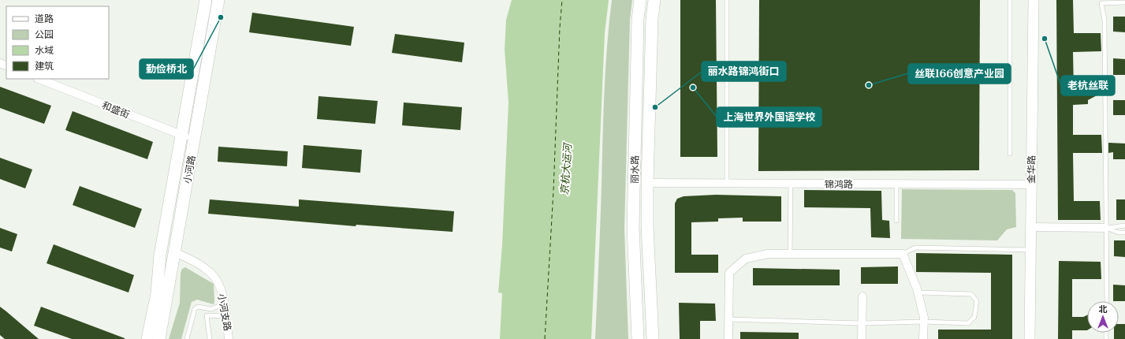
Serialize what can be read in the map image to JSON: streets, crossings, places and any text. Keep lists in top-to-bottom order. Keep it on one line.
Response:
{"streets":{"main road":["小河路","丽水路"],"street":["和盛街","金华路","锦鸿路","小河支路"]},"crossings":[["和盛街","小河路"],["小河路","小河支路"],["丽水路","锦鸿路"],["金华路","锦鸿路"]],"water":["京杭大运河"],"places":["勤俭桥北","老杭丝联","丝联166创意产业园","上海世界外国语学校","丽水路锦鸿街口"],"legend":["道路","公园","水域","建筑"],"north":"top"}
